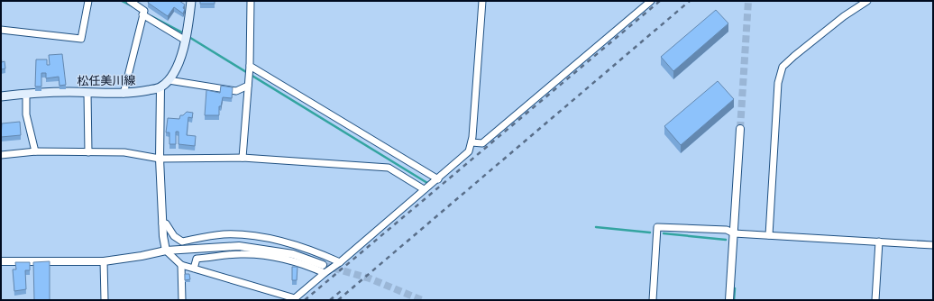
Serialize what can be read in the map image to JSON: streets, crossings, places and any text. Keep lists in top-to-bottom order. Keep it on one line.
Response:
{"streets":{"main road":["松任美川線"]}}
